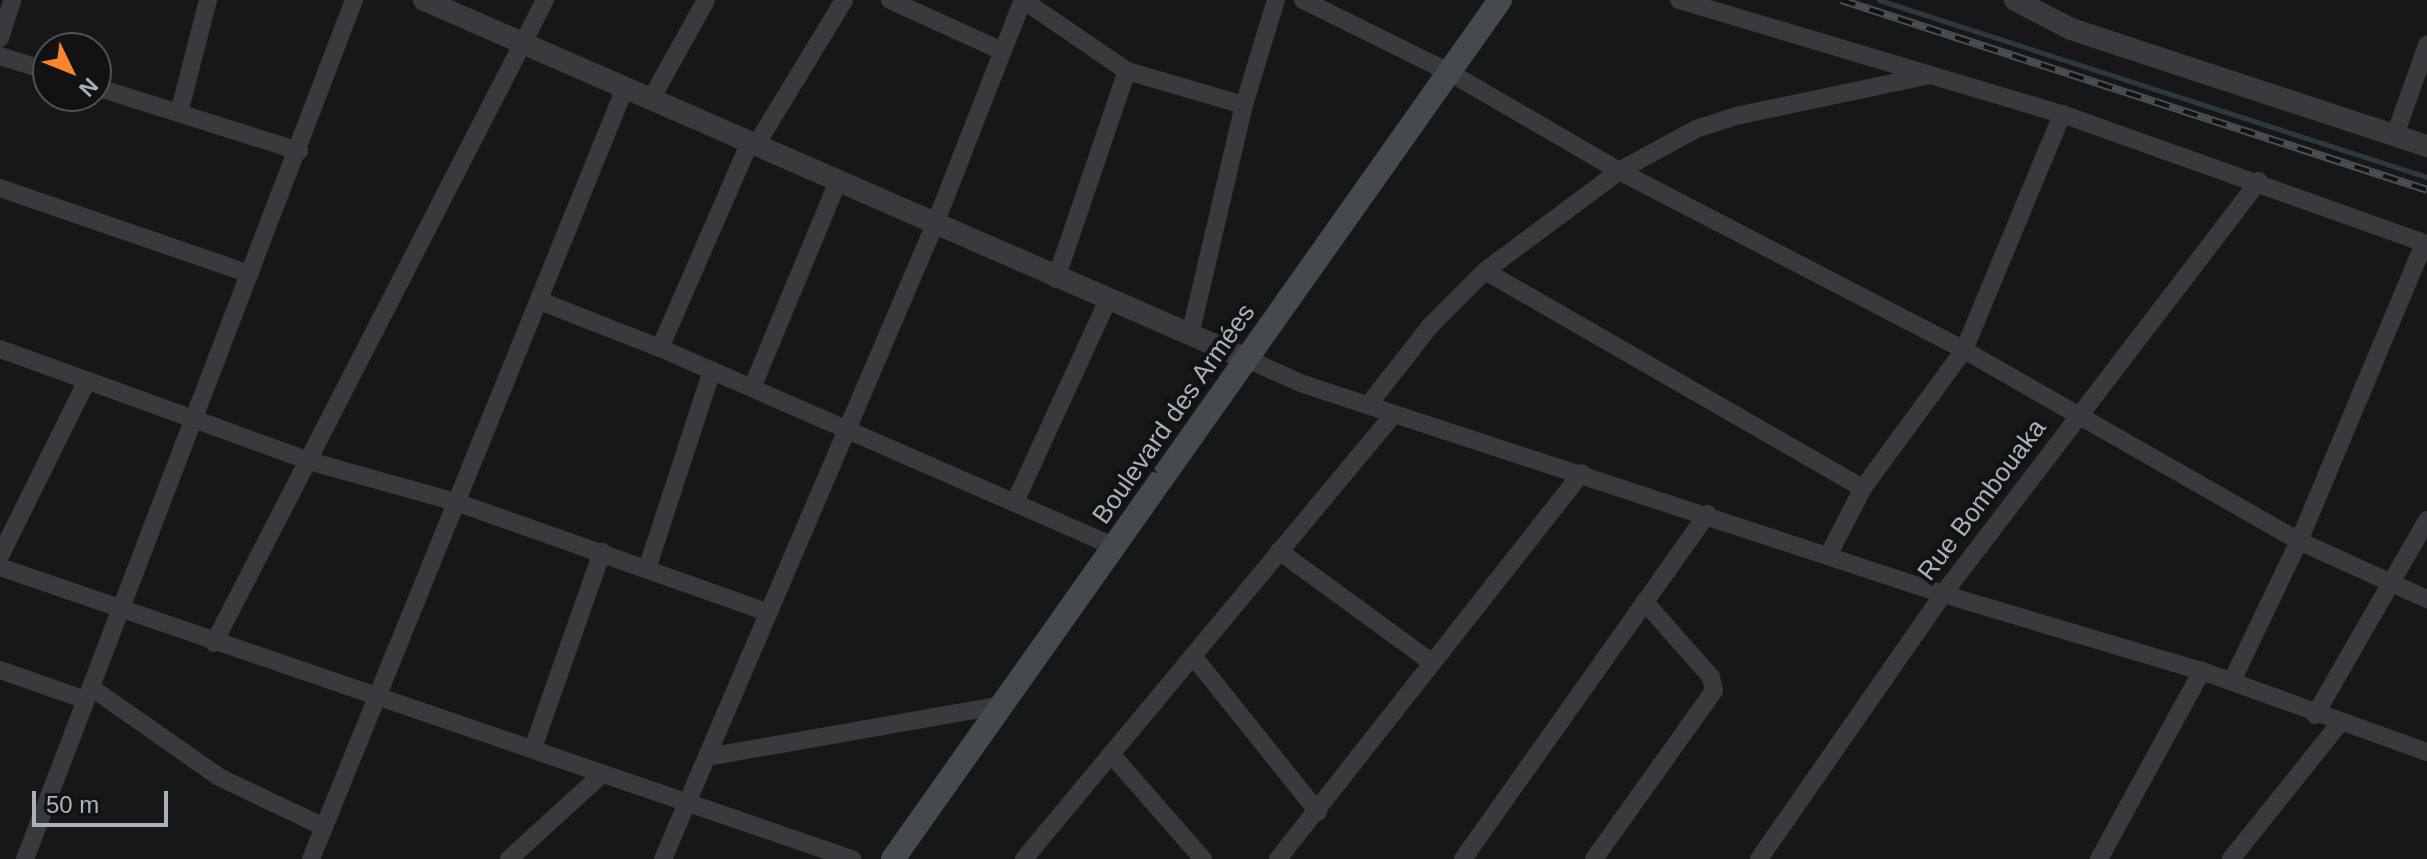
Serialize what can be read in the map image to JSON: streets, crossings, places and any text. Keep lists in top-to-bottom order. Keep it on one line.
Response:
{"streets":{"main road":["Boulevard des Armées"],"street":["Rue Bombouaka"]},"scale_bar":"50 m","north":"bottom right"}
